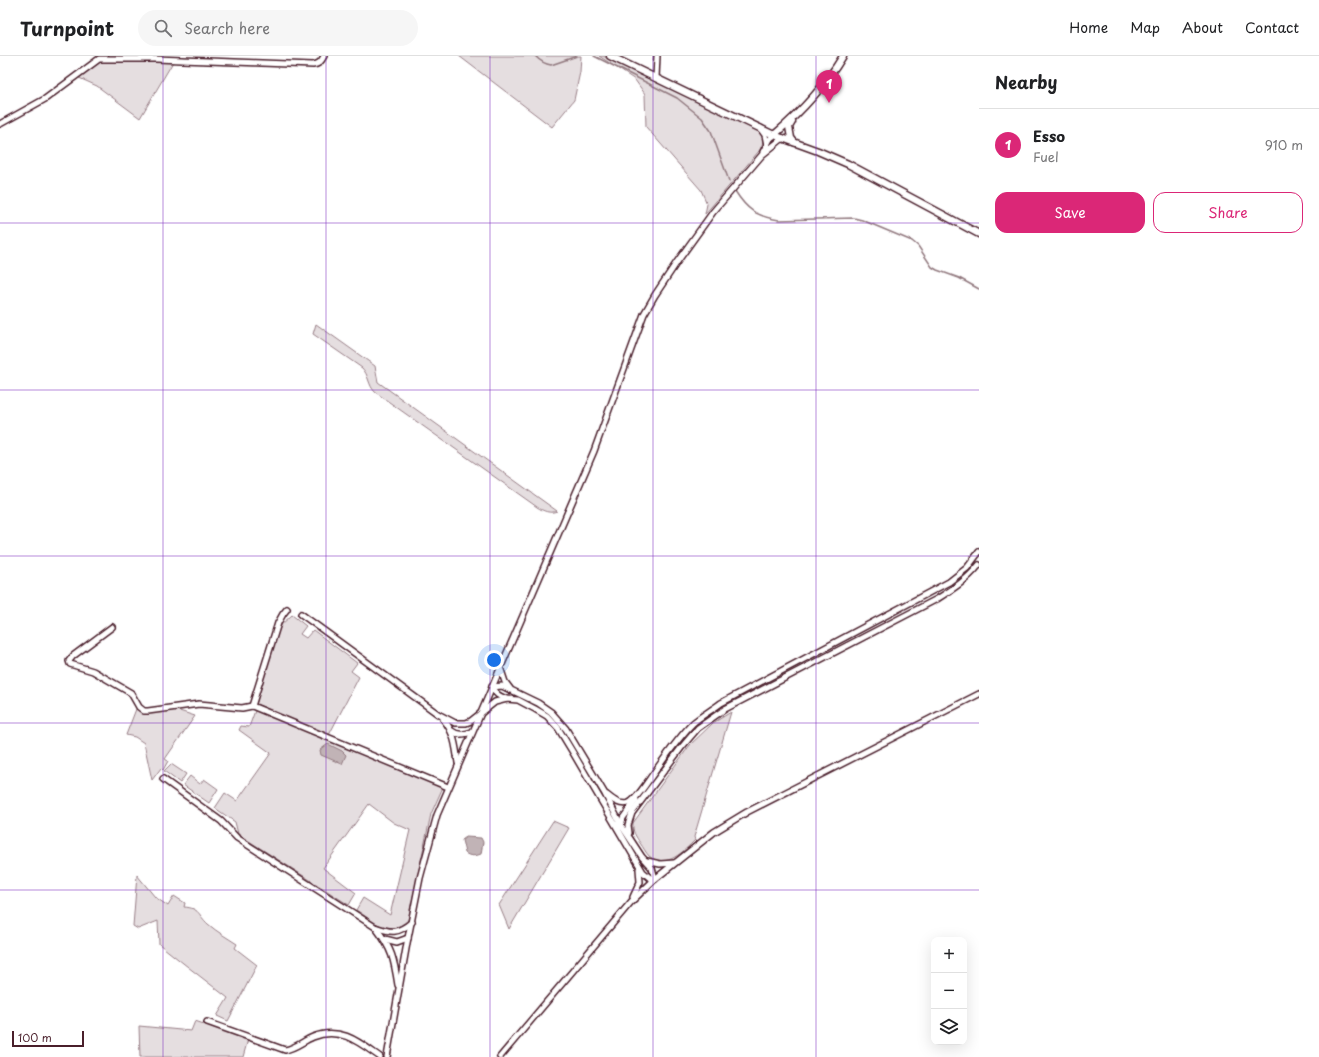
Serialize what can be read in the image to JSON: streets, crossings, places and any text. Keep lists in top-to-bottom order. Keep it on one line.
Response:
{"scale_bar":"100 m","page":{"header":"Turnpoint","search":"Search here","nav":["Home","Map","About","Contact"],"heading":"Nearby","pins":"1","list":[{"mark":"1","name":"Esso","note":"Fuel","value":"910 m"}],"buttons":["Save","Share"],"map_buttons":["+","−"],"scale":"100 m"}}
